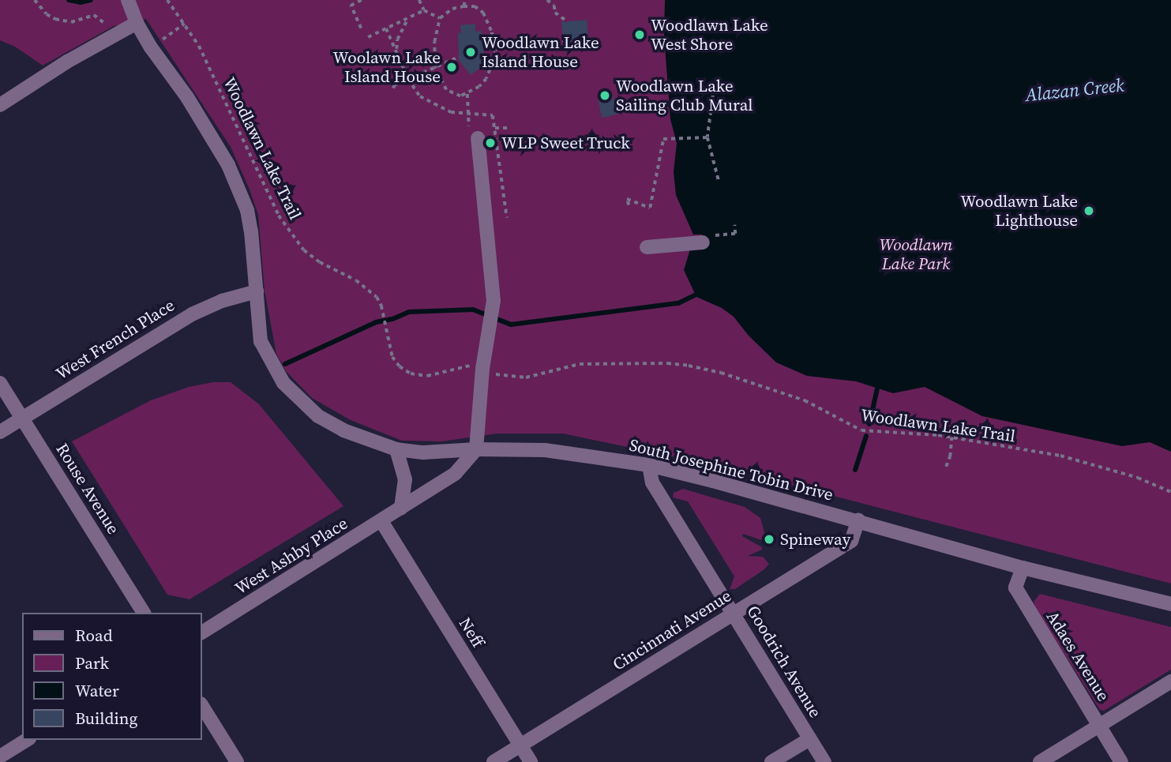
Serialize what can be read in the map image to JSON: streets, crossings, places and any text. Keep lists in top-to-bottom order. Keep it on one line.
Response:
{"streets":{"street":["West French Place","South Josephine Tobin Drive","Rouse Avenue","West Ashby Place","Cincinnati Avenue","Neff","Adaes Avenue","Goodrich Avenue"],"path":["Woodlawn Lake Trail"]},"crossings":[["West French Place","South Josephine Tobin Drive"],["West French Place","Rouse Avenue"],["South Josephine Tobin Drive","West Ashby Place"],["South Josephine Tobin Drive","Cincinnati Avenue"],["South Josephine Tobin Drive","Adaes Avenue"],["South Josephine Tobin Drive","Goodrich Avenue"],["West Ashby Place","Neff"],["Cincinnati Avenue","Neff"],["Cincinnati Avenue","Goodrich Avenue"]],"water":["Alazan Creek"],"parks":["Woodlawn Lake Park"],"places":["Woodlawn Lake West Shore","Woodlawn Lake Island House","Woolawn Lake Island House","Woodlawn Lake Sailing Club Mural","WLP Sweet Truck","Woodlawn Lake Lighthouse","Spineway"],"legend":["Road","Park","Water","Building"]}
